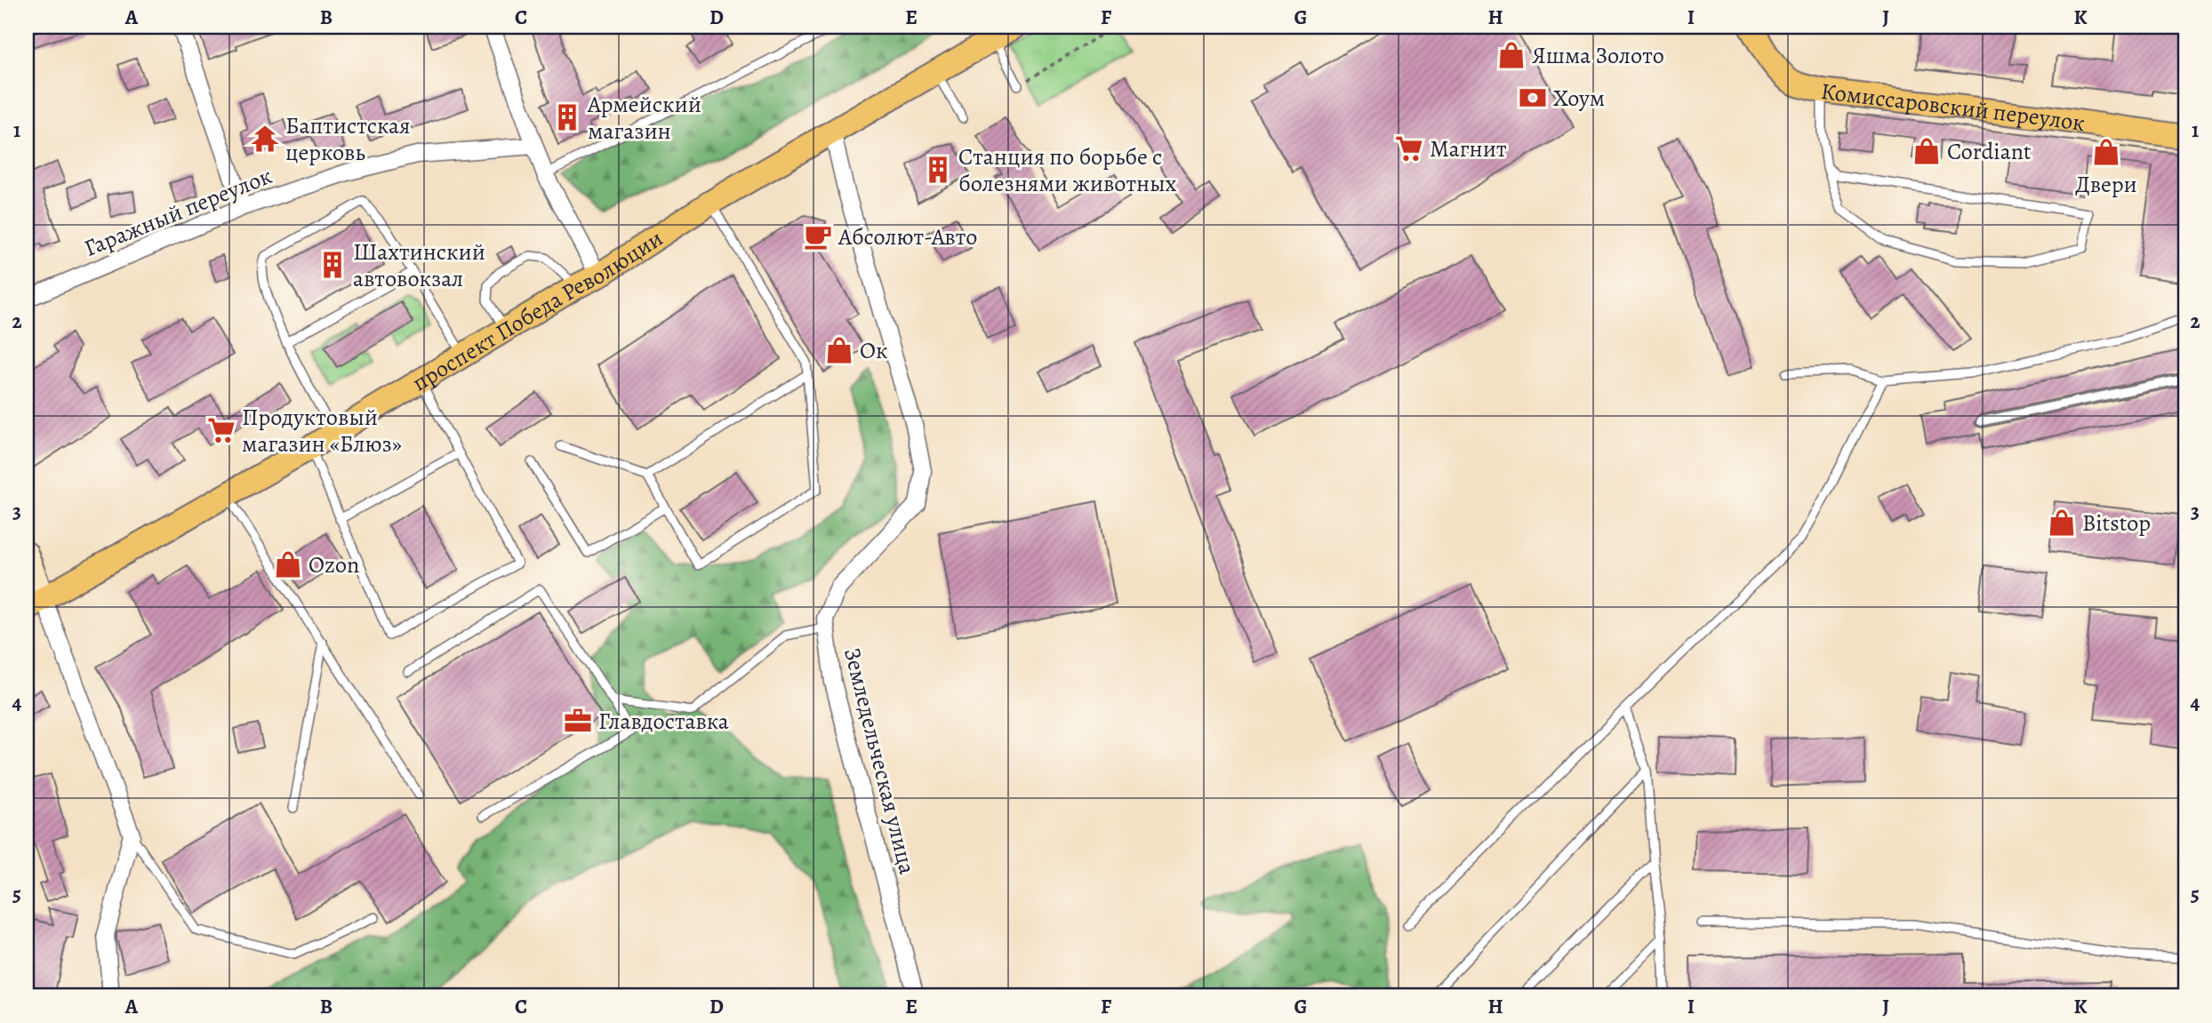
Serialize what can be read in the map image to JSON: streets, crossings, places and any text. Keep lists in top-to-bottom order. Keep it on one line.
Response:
{"streets":{"main road":["Комиссаровский переулок","проспект Победа Революции"],"street":["Гаражный переулок","Земледельческая улица"]},"crossings":[["проспект Победа Революции","Земледельческая улица"]],"places":{"shop":["Яшма Золото","Cordiant","Двери","Ок","Bitstop","Ozon"],"bank":["Хоум"],"building":["Армейский магазин","Станция по борьбе с болезнями животных","Шахтинский автовокзал"],"temple":["Баптистская церковь"],"supermarket":["Магнит","Продуктовый магазин «Блюз»"],"cafe":["Абсолют-Авто"],"office":["Главдоставка"]},"grid":{"columns":["A","B","C","D","E","F","G","H","I","J","K"],"rows":["1","2","3","4","5"]}}
